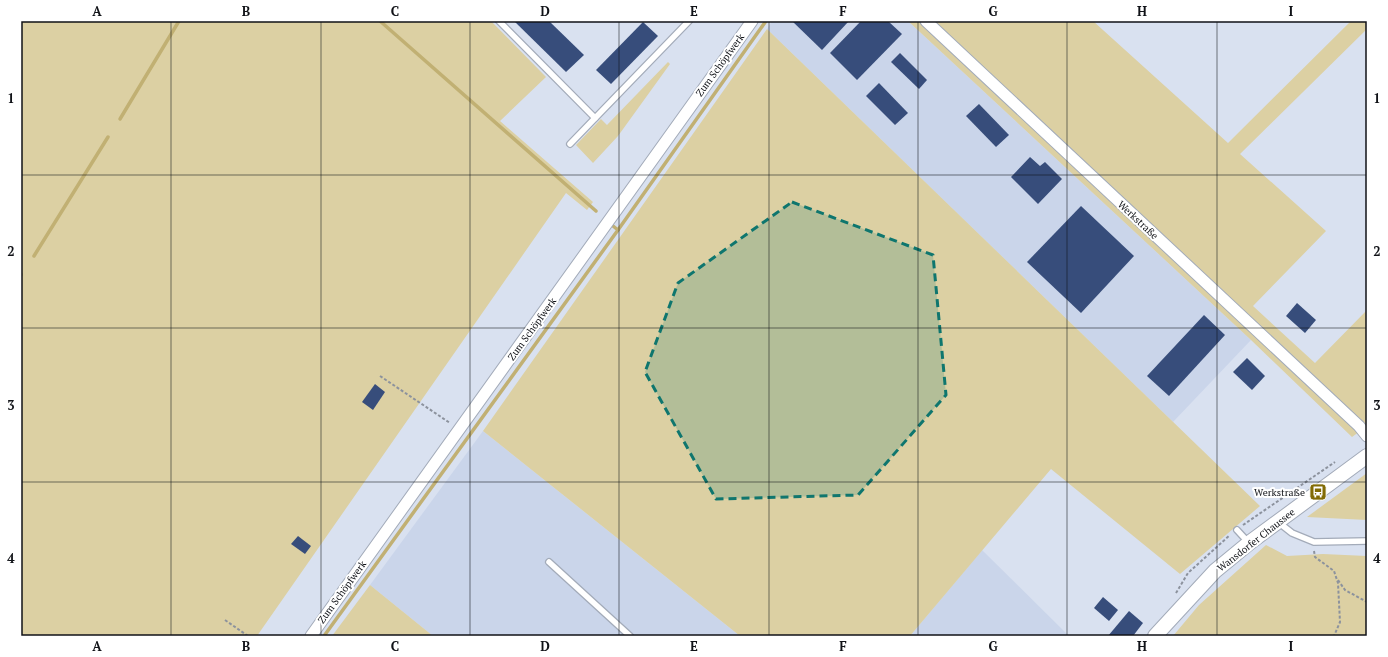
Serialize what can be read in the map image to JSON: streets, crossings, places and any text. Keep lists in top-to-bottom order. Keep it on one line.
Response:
{"streets":{"street":["Zum Schöpfwerk","Werkstraße","Wansdorfer Chaussee"]},"places":{"bus stop":["Werkstraße"]},"grid":{"columns":["A","B","C","D","E","F","G","H","I"],"rows":["1","2","3","4"]}}
